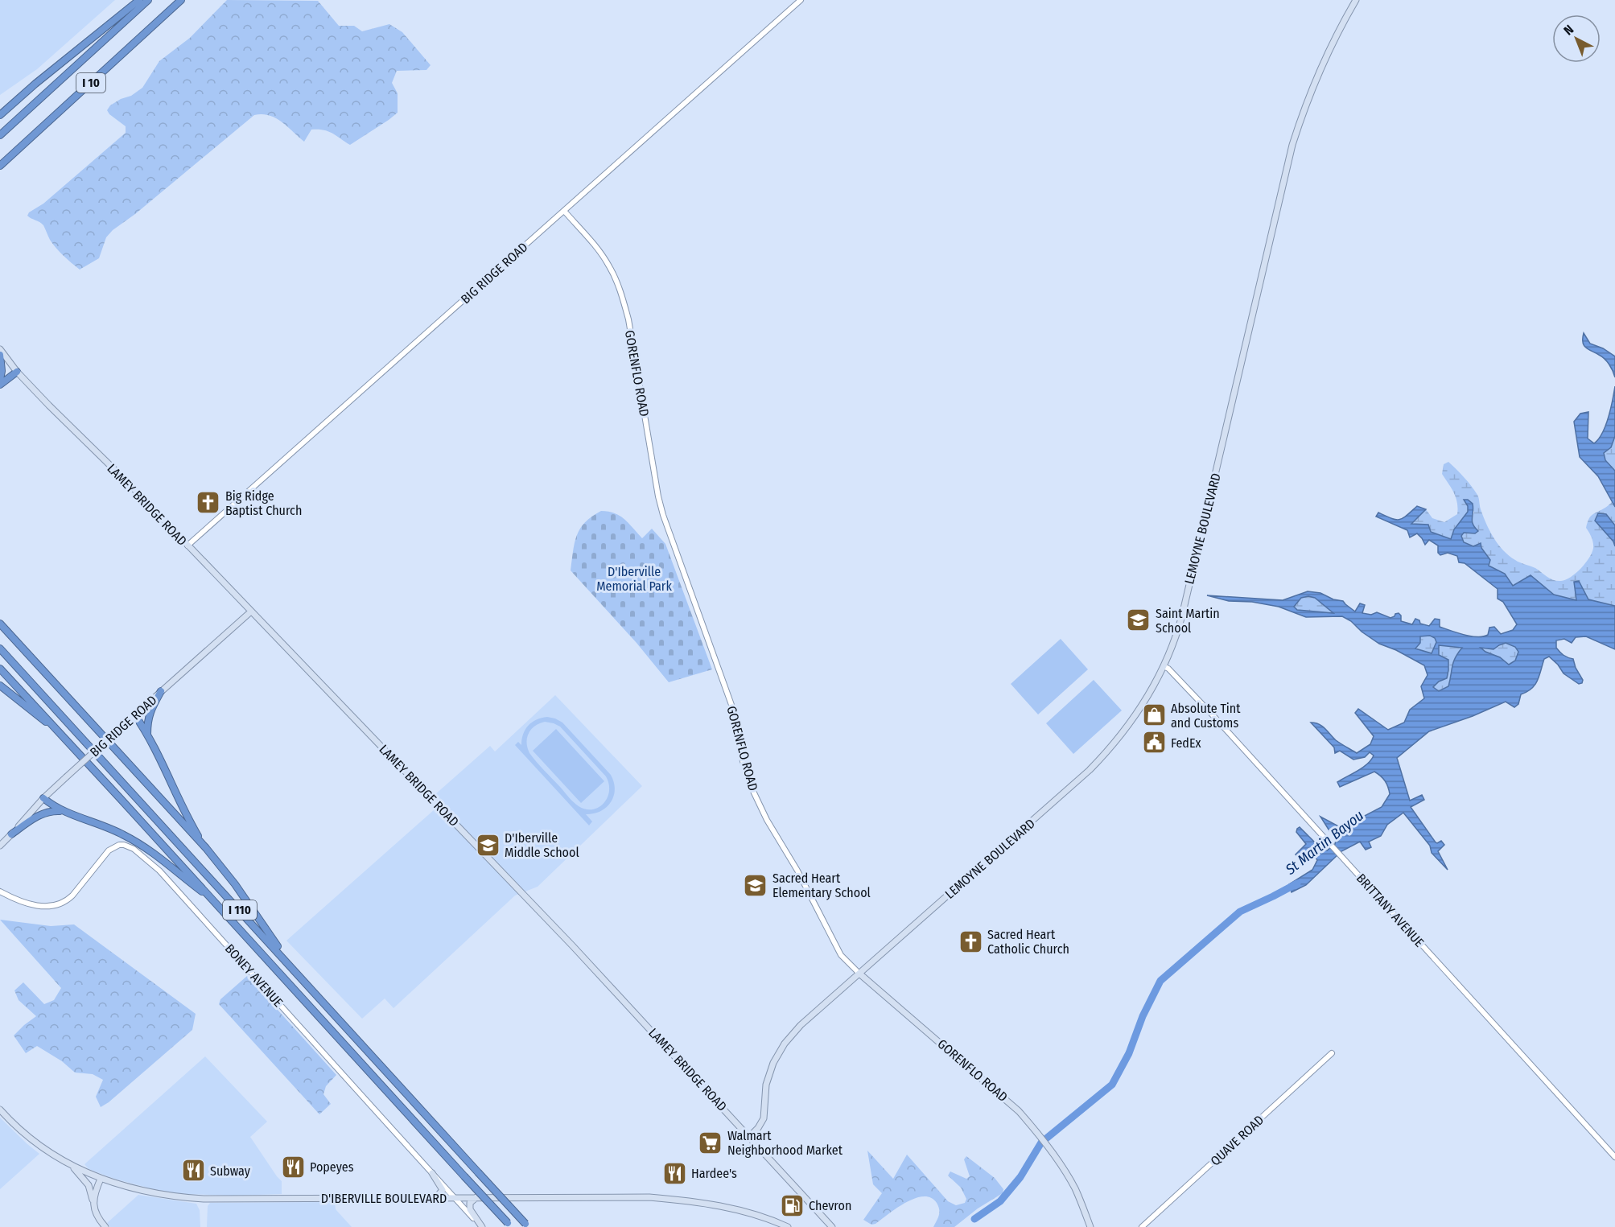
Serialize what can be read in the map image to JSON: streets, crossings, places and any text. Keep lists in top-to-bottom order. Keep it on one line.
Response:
{"streets":{"highway":["I 10","I 110"],"main road":["BIG RIDGE ROAD","GORENFLO ROAD","LAMEY BRIDGE ROAD","LEMOYNE BOULEVARD","D'IBERVILLE BOULEVARD"],"street":["BRITTANY AVENUE","BONEY AVENUE","QUAVE ROAD"]},"crossings":[["BIG RIDGE ROAD","GORENFLO ROAD"],["BIG RIDGE ROAD","LAMEY BRIDGE ROAD"],["GORENFLO ROAD","LEMOYNE BOULEVARD"],["LAMEY BRIDGE ROAD","LEMOYNE BOULEVARD"],["LEMOYNE BOULEVARD","BRITTANY AVENUE"],["BONEY AVENUE","D'IBERVILLE BOULEVARD"]],"water":["St Martin Bayou"],"parks":["D'Iberville Memorial Park"],"places":{"church":["Big Ridge Baptist Church","Sacred Heart Catholic Church"],"school or university":["Saint Martin School","D'Iberville Middle School","Sacred Heart Elementary School"],"shop":["Absolute Tint and Customs"],"public building":["FedEx"],"supermarket":["Walmart Neighborhood Market"],"restaurant":["Popeyes","Subway","Hardee's"],"fuel station":["Chevron"]},"north":"top left"}
